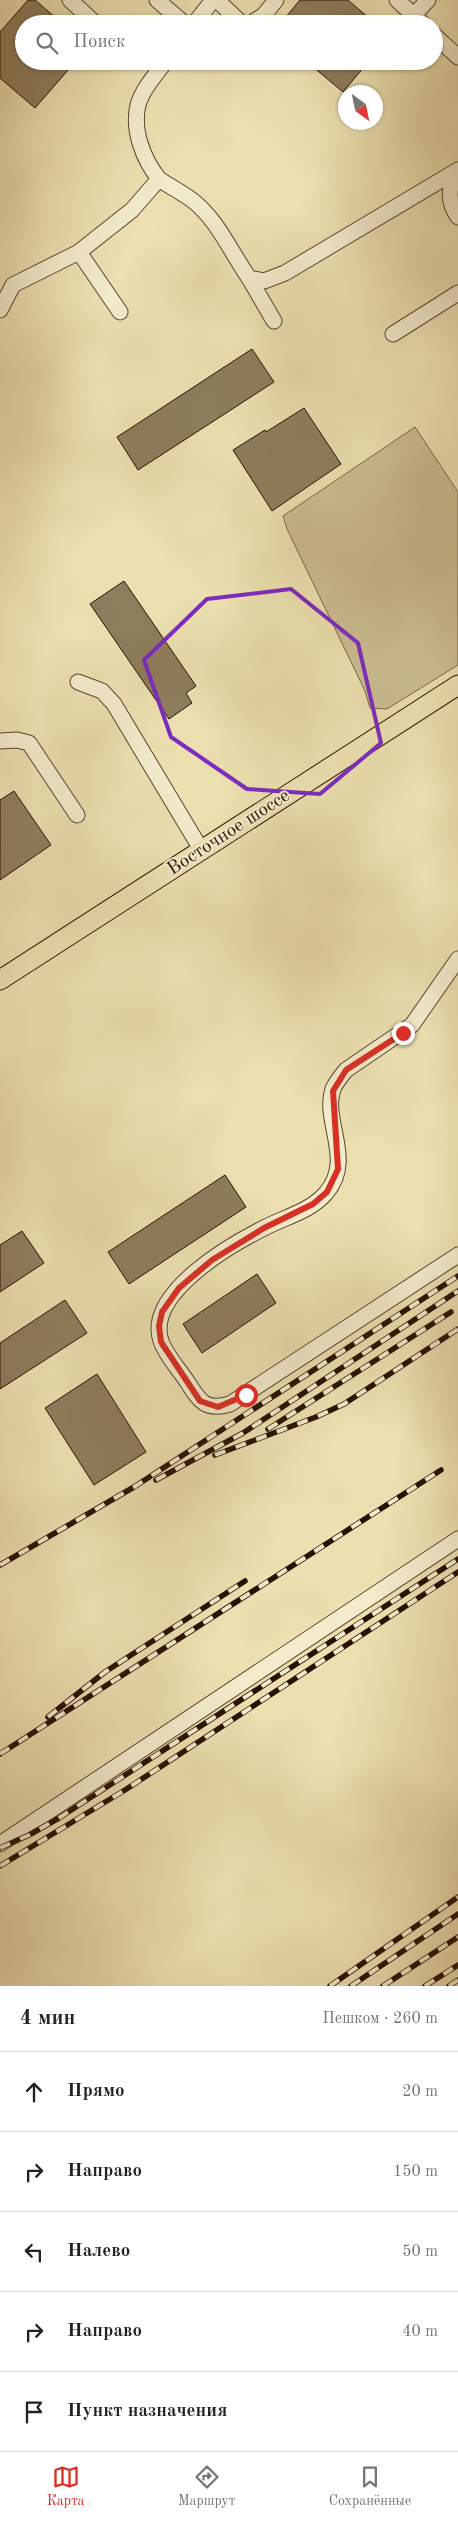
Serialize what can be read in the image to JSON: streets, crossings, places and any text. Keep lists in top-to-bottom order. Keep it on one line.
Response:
{"streets":{"main road":["Восточное шоссе"]},"north":"bottom right","page":{"search":"Поиск","heading":["4 мин","Пешком · 260 m"],"list":[["Прямо","20 m"],["Направо","150 m"],["Налево","50 m"],["Направо","40 m"],"Пункт назначения"],"nav":["Карта","Маршрут","Сохранённые"]}}
